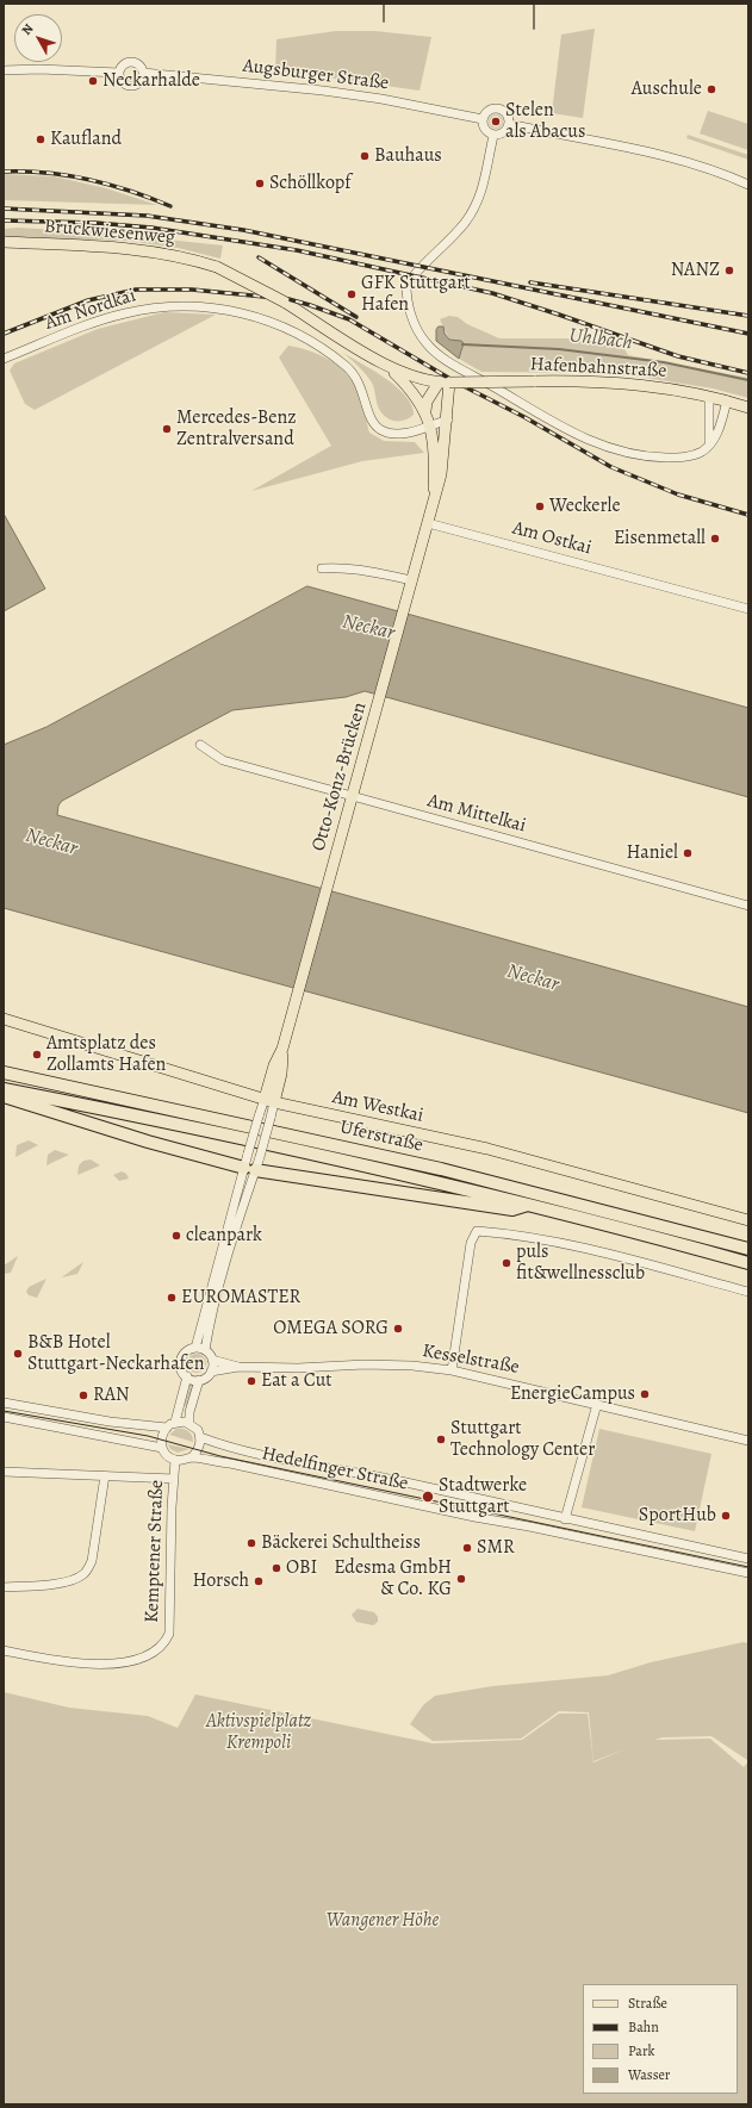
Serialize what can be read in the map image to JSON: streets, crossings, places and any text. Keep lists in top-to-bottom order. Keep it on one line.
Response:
{"streets":{"highway":["Uferstraße"],"main road":["Bruckwiesenweg","Hafenbahnstraße","Otto-Konz-Brücken","Am Westkai"],"street":["Augsburger Straße","Am Nordkai","Am Ostkai","Am Mittelkai","Kesselstraße","Hedelfinger Straße","Kemptener Straße"]},"crossings":[["Augsburger Straße","Hafenbahnstraße"],["Bruckwiesenweg","Hafenbahnstraße"],["Bruckwiesenweg","Otto-Konz-Brücken"],["Am Nordkai","Otto-Konz-Brücken"],["Hafenbahnstraße","Otto-Konz-Brücken"],["Am Ostkai","Otto-Konz-Brücken"],["Otto-Konz-Brücken","Am Mittelkai"],["Otto-Konz-Brücken","Am Westkai"],["Otto-Konz-Brücken","Kesselstraße"],["Otto-Konz-Brücken","Hedelfinger Straße"],["Otto-Konz-Brücken","Kemptener Straße"],["Hedelfinger Straße","Kemptener Straße"]],"water":["Uhlbach","Neckar"],"parks":["Aktivspielplatz Krempoli","Wangener Höhe"],"places":["Neckarhalde","Auschule","Stelen als Abacus","Kaufland","Bauhaus","Schöllkopf","NANZ","GFK Stuttgart Hafen","Mercedes-Benz Zentralversand","Weckerle","Eisenmetall","Haniel","Amtsplatz des Zollamts Hafen","cleanpark","puls fit&wellnessclub","EUROMASTER","OMEGA SORG","B&B Hotel Stuttgart-Neckarhafen","Eat a Cut","EnergieCampus","RAN","Stuttgart Technology Center","Stadtwerke Stuttgart","SportHub","Bäckerei Schultheiss","SMR","OBI","Edesma GmbH & Co. KG","Horsch"],"legend":["Straße","Bahn","Park","Wasser"],"north":"top left"}
